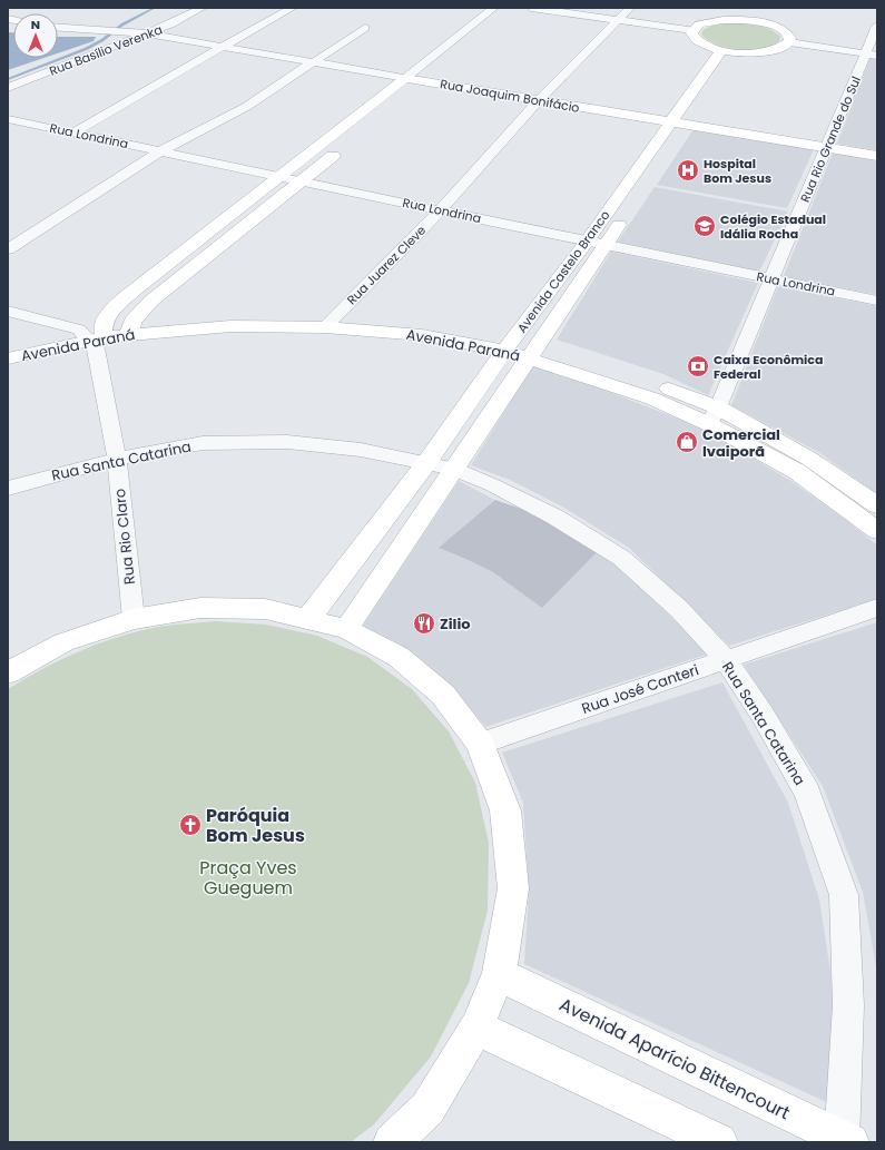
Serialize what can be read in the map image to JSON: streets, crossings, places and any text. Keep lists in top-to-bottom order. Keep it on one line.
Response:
{"streets":{"street":["Rua Basílio Verenka","Rua Joaquim Bonifácio","Rua Londrina","Rua Rio Grande do Sul","Rua Juarez Cleve","Avenida Castelo Branco","Avenida Paraná","Rua Santa Catarina","Rua Rio Claro","Rua José Canteri","Avenida Aparício Bittencourt"]},"crossings":[["Rua Basílio Verenka","Rua Joaquim Bonifácio"],["Rua Joaquim Bonifácio","Rua Rio Grande do Sul"],["Rua Joaquim Bonifácio","Rua Juarez Cleve"],["Rua Joaquim Bonifácio","Avenida Castelo Branco"],["Rua Londrina","Rua Rio Grande do Sul"],["Rua Londrina","Rua Juarez Cleve"],["Rua Londrina","Avenida Castelo Branco"],["Rua Rio Grande do Sul","Avenida Paraná"],["Rua Juarez Cleve","Avenida Paraná"],["Avenida Castelo Branco","Avenida Paraná"],["Avenida Castelo Branco","Rua Santa Catarina"],["Avenida Paraná","Rua Rio Claro"],["Rua Santa Catarina","Rua Rio Claro"],["Rua Santa Catarina","Rua José Canteri"],["Rua Santa Catarina","Avenida Aparício Bittencourt"]],"parks":["Praça Yves Gueguem"],"places":{"hospital":["Hospital Bom Jesus"],"school or university":["Colégio Estadual Idália Rocha"],"bank":["Caixa Econômica Federal"],"shop":["Comercial Ivaiporã"],"restaurant":["Zilio"],"church":["Paróquia Bom Jesus"]},"north":"top"}
